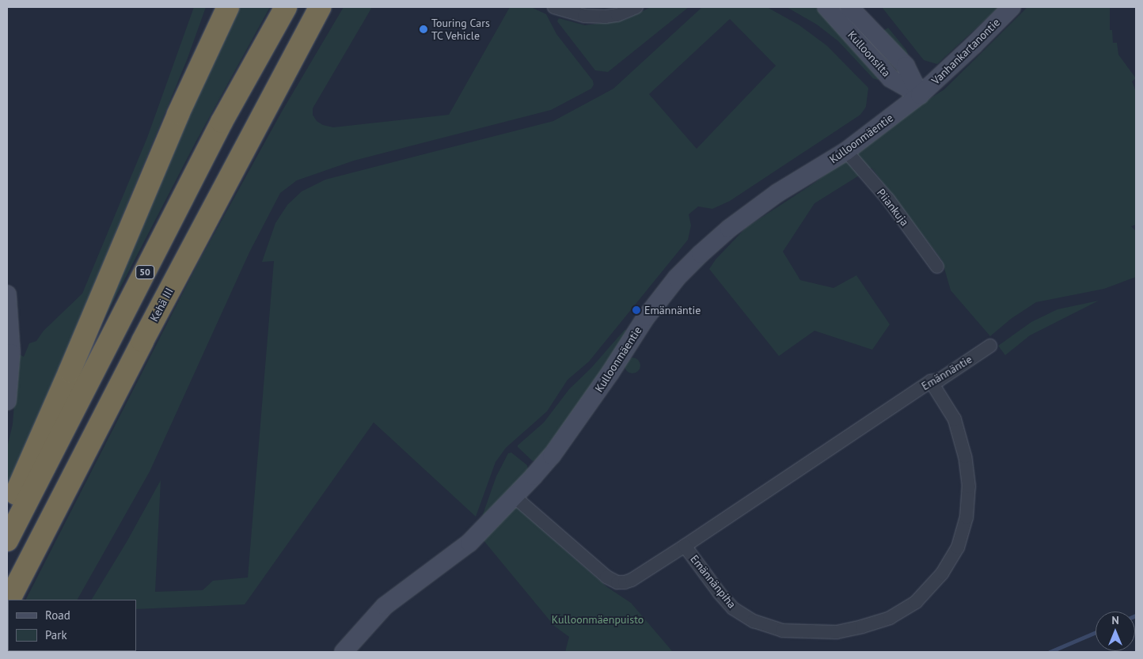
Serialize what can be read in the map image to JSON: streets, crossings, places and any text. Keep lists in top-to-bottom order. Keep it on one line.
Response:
{"streets":{"highway":["50","Kehä III"],"street":["Vanhankartanontie","Kulloonsilta","Kulloonmäentie","Piiankuja","Emännäntie","Emännänpiha"]},"crossings":[["Vanhankartanontie","Kulloonsilta"],["Vanhankartanontie","Kulloonmäentie"],["Kulloonsilta","Kulloonmäentie"],["Kulloonmäentie","Piiankuja"],["Kulloonmäentie","Emännäntie"],["Emännäntie","Emännänpiha"]],"parks":["Kulloonmäenpuisto"],"places":["Touring Cars TC Vehicle","Emännäntie"],"legend":["Road","Park"],"north":"top"}
